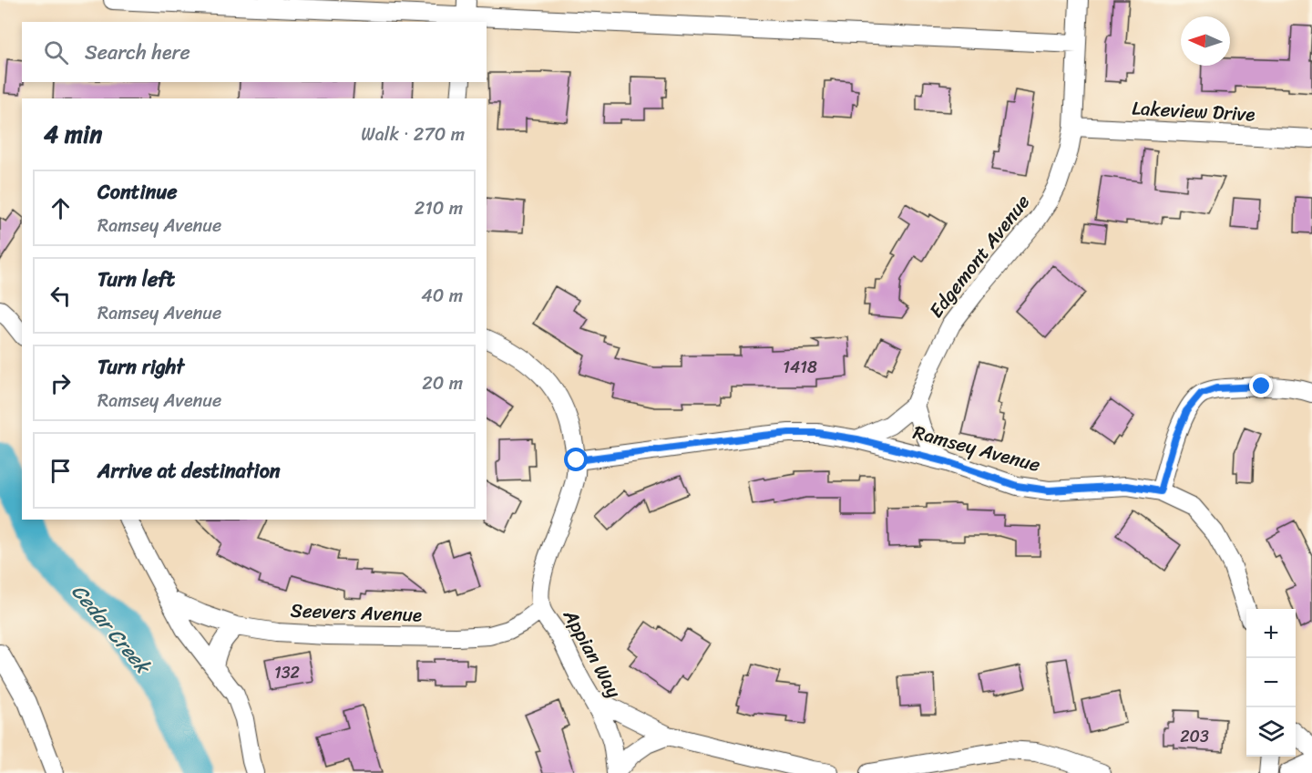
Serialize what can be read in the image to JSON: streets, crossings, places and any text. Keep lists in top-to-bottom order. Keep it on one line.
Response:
{"streets":{"street":["Lakeview Drive","Edgemont Avenue","Ramsey Avenue","Seevers Avenue","Appian Way"]},"crossings":[["Lakeview Drive","Edgemont Avenue"],["Edgemont Avenue","Ramsey Avenue"],["Ramsey Avenue","Appian Way"],["Seevers Avenue","Appian Way"]],"water":["Cedar Creek"],"house_numbers":["1418","132","203"],"north":"left","page":{"search":"Search here","heading":["4 min","Walk · 270 m"],"list":[["Continue","Ramsey Avenue","210 m"],["Turn left","Ramsey Avenue","40 m"],["Turn right","Ramsey Avenue","20 m"],"Arrive at destination"],"map_buttons":["+","−"]}}
